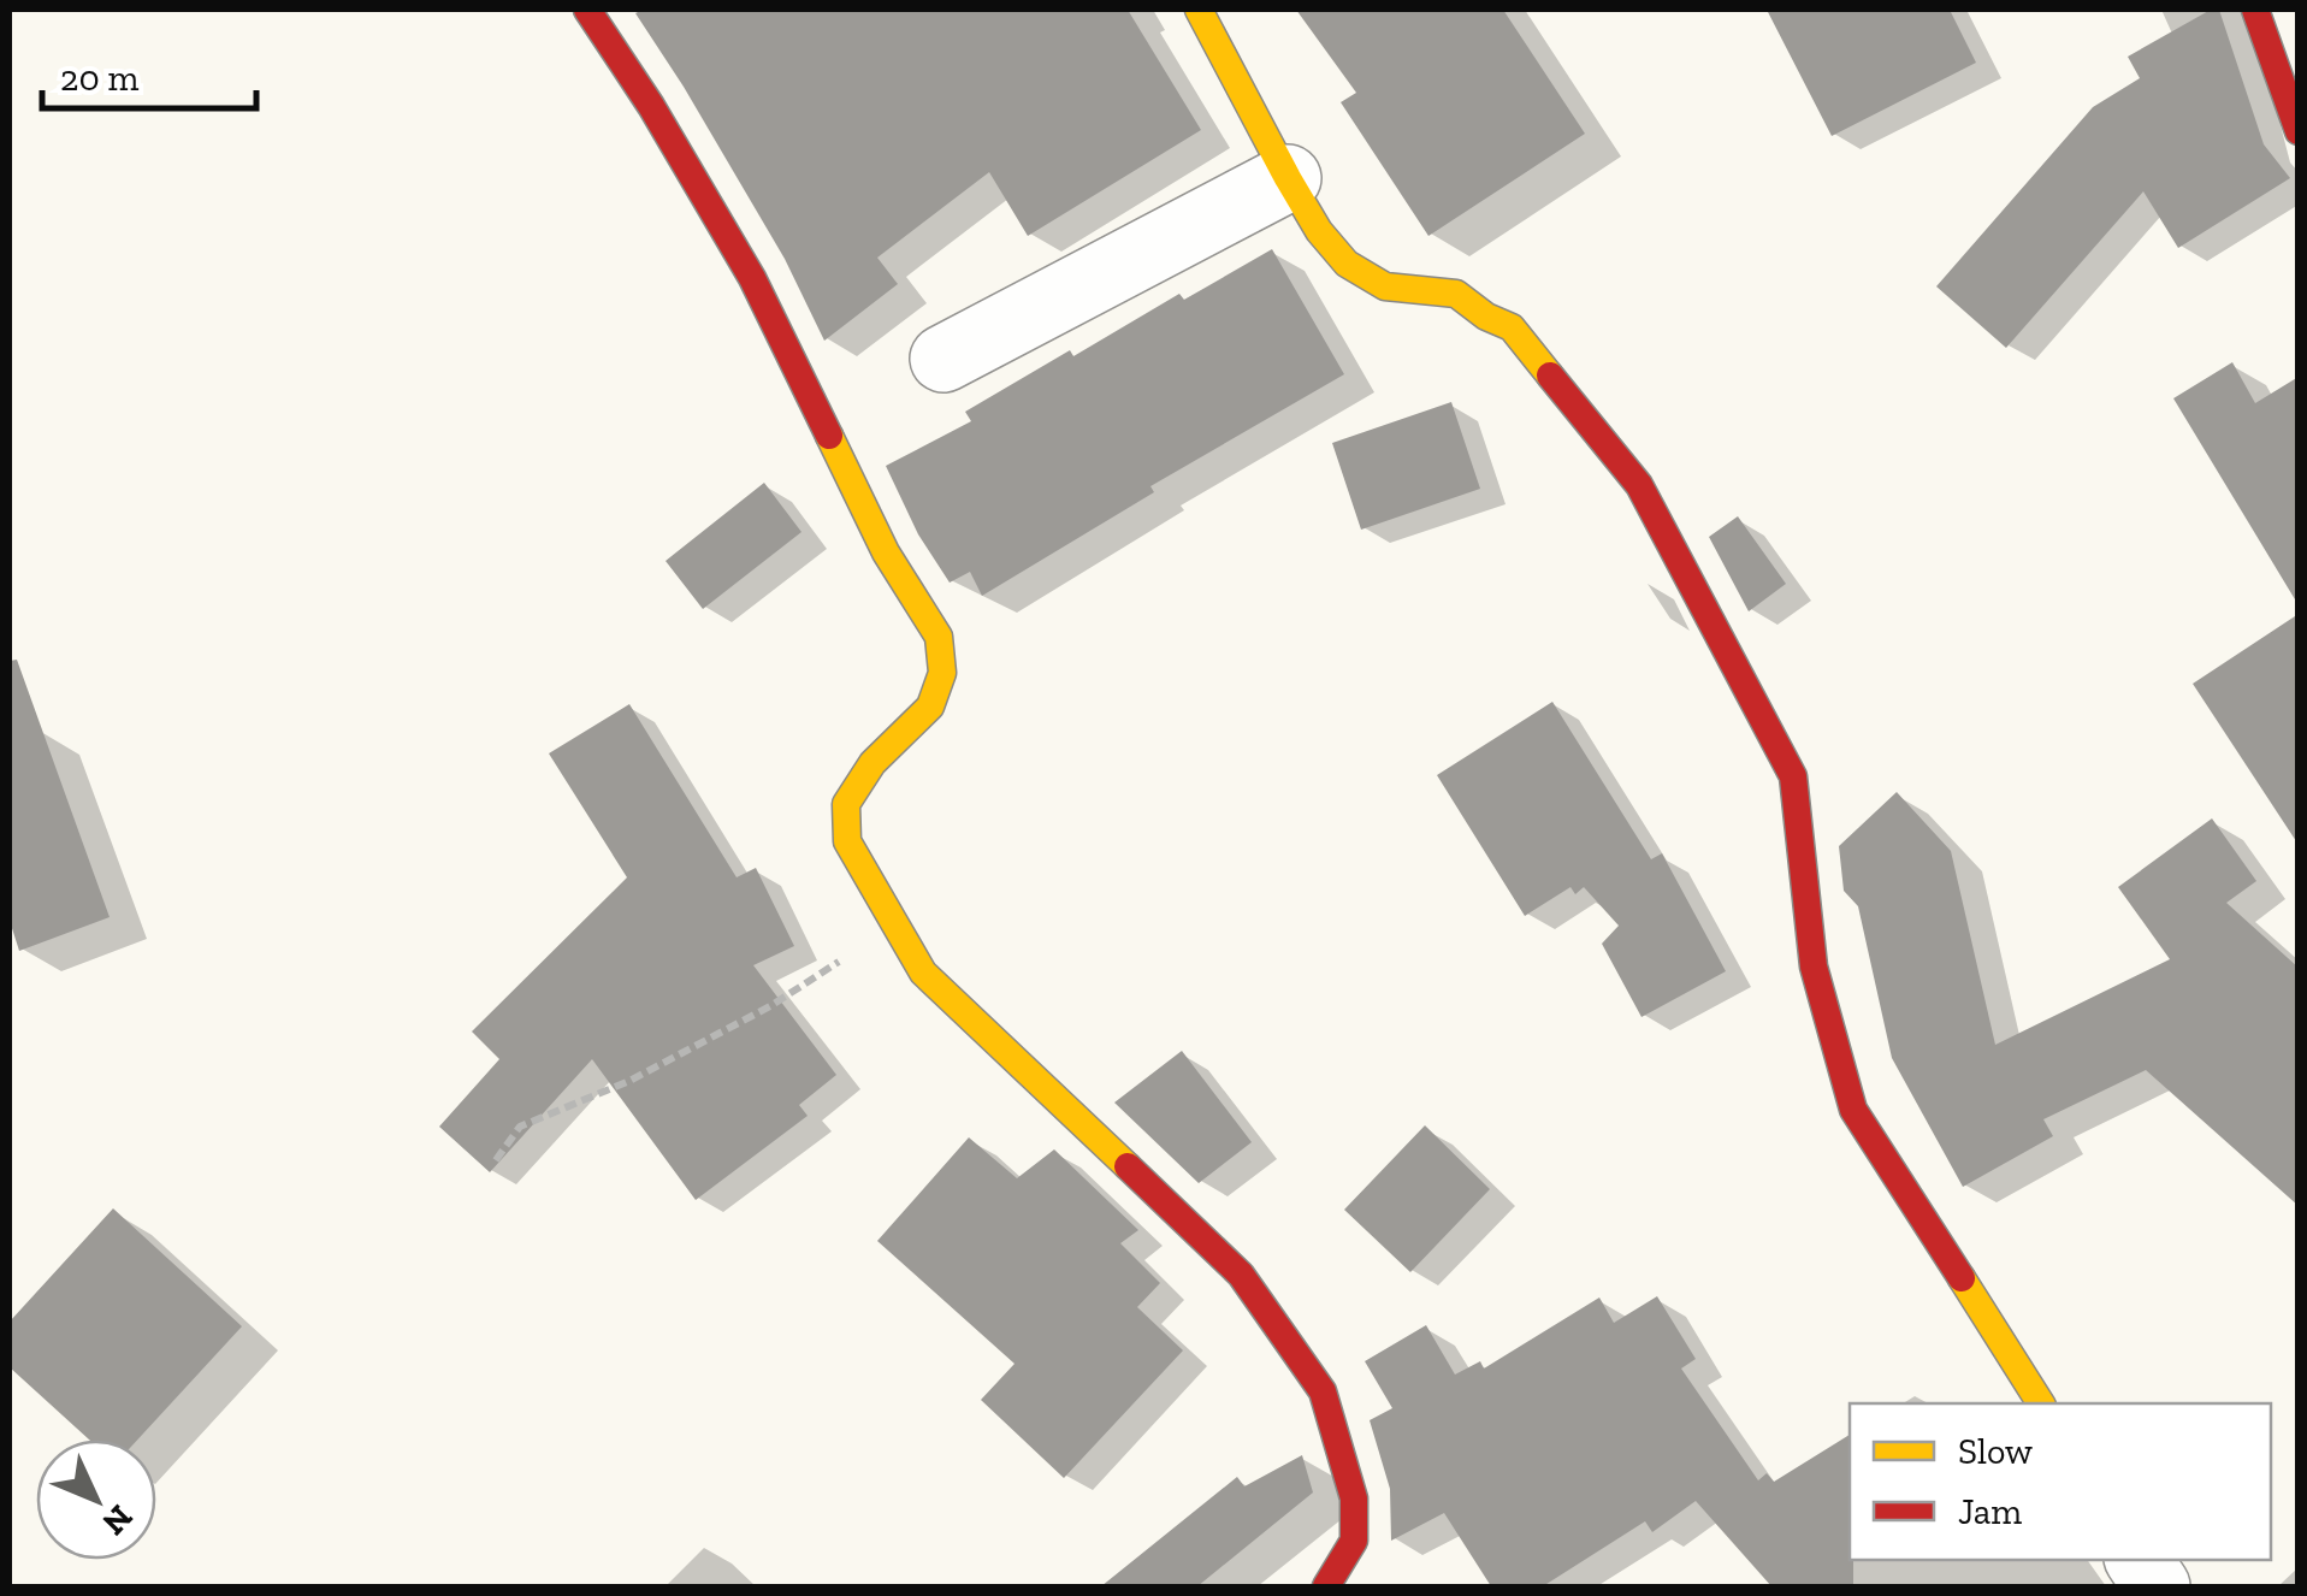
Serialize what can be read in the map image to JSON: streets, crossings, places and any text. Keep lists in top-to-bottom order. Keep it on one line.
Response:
{"legend":["Slow","Jam"],"scale_bar":"20 m","north":"bottom right"}
